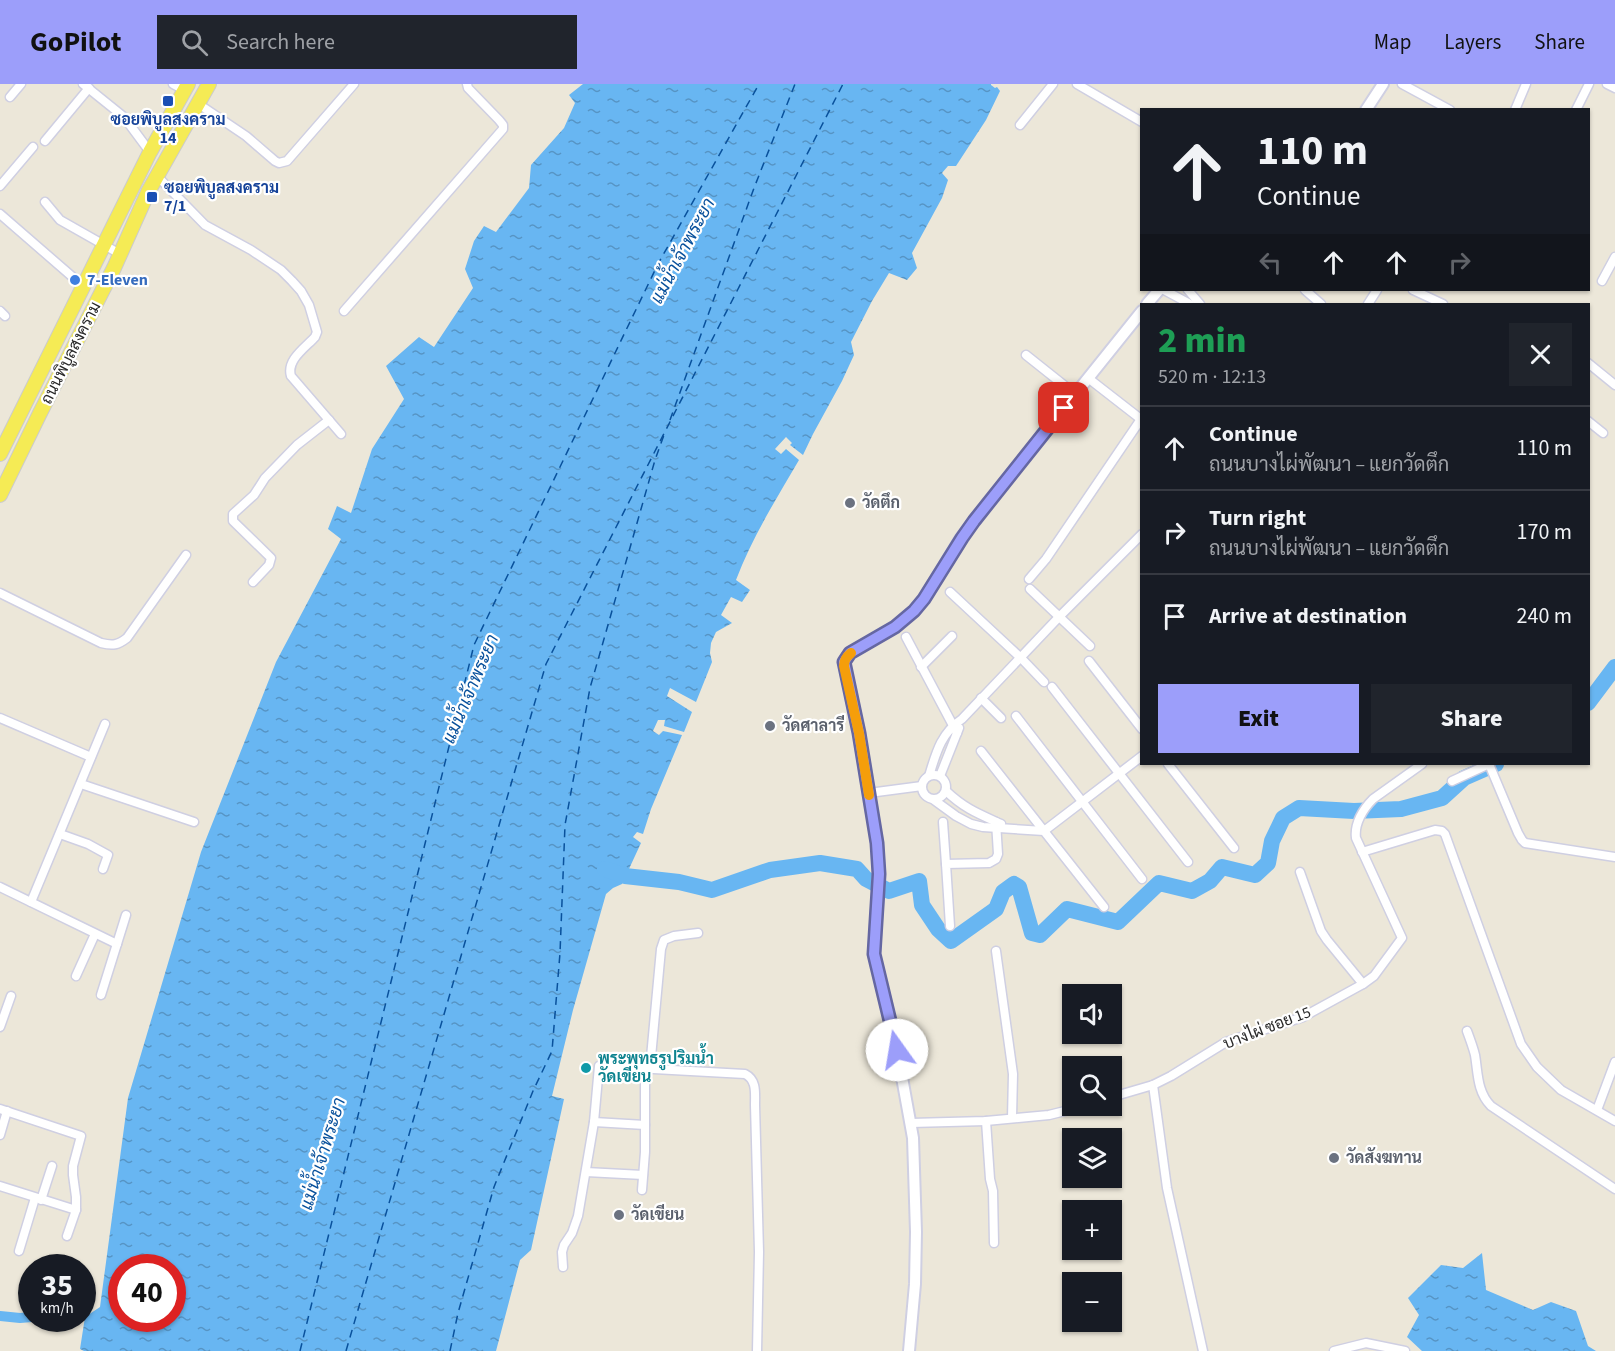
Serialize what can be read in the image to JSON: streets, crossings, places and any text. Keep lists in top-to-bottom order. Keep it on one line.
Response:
{"streets":{"main road":["ถนนพิบูลสงคราม"],"street":["บางไผ่ ซอย 15"]},"water":["แม่น้ำเจ้าพระยา"],"places":{"transit":["ซอยพิบูลสงคราม 14","ซอยพิบูลสงคราม 7/1"],"other":["7-Eleven","วัดตึก","วัดศาลารี","พระพุทธรูปริมน้ำ วัดเขียน","วัดสังฆทาน","วัดเขียน"]},"page":{"header":"GoPilot","search":"Search here","nav":["Map","Layers","Share"],"turn":["110 m","Continue"],"heading":["2 min","520 m · 12:13"],"list":[{"name":"Continue","note":"ถนนบางไผ่พัฒนา – แยกวัดตึก","value":"110 m"},{"name":"Turn right","note":"ถนนบางไผ่พัฒนา – แยกวัดตึก","value":"170 m"},{"name":"Arrive at destination","value":"240 m"}],"buttons":["Exit","Share"],"map_buttons":["+","−"],"speed":"35 km/h","limit":"40"}}
